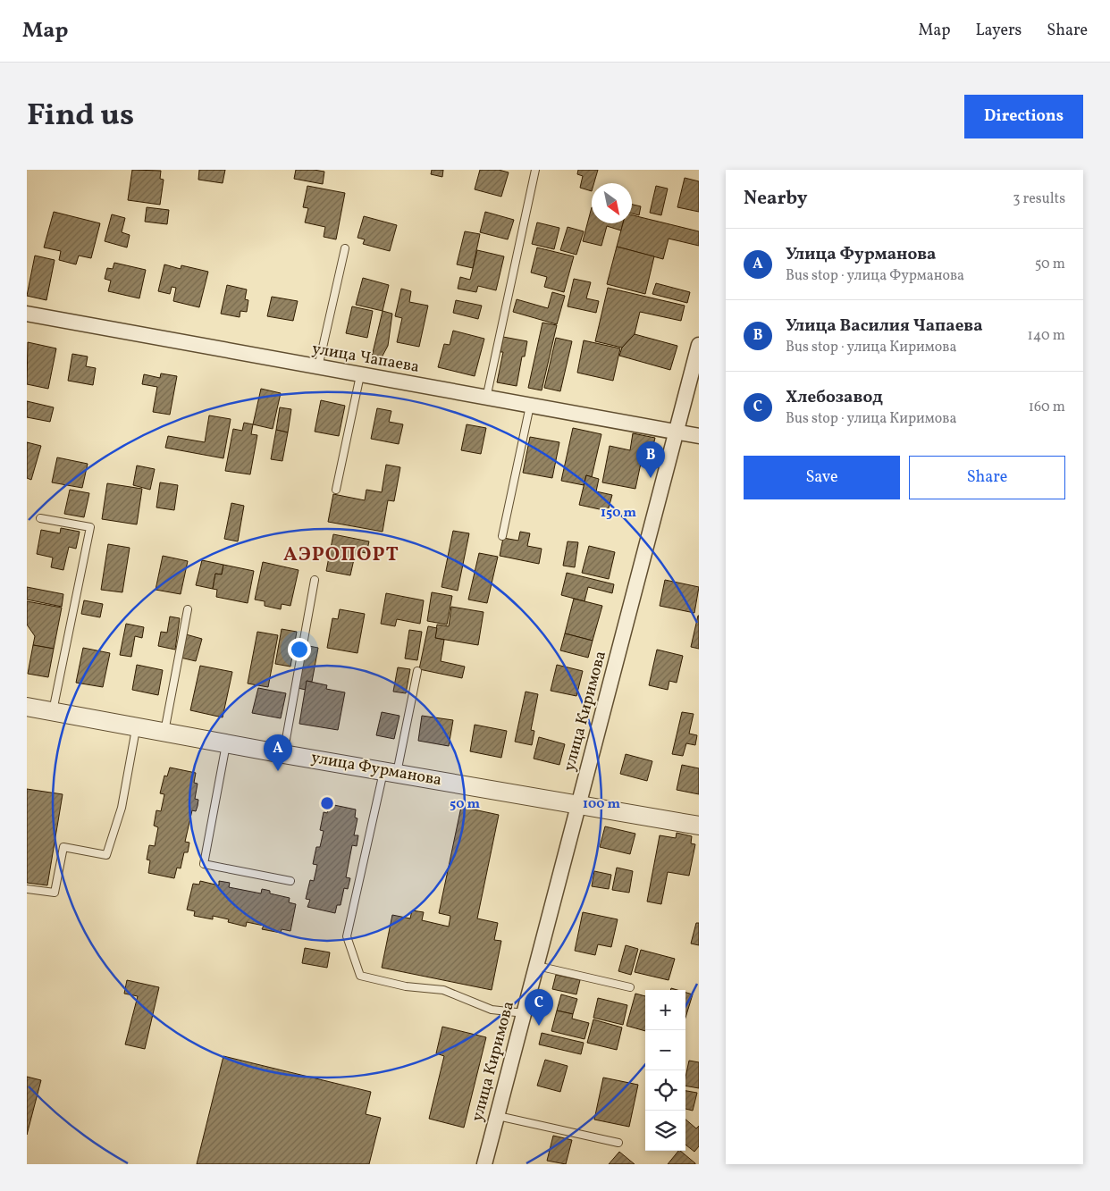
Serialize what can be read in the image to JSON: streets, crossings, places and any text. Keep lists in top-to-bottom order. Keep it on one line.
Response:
{"streets":{"street":["улица Чапаева","улица Киримова","улица Фурманова"]},"crossings":[["улица Чапаева","улица Киримова"],["улица Киримова","улица Фурманова"]],"districts":["АЭРОПОРТ"],"north":"bottom right","page":{"header":"Map","nav":["Map","Layers","Share"],"title":"Find us","buttons":["Directions",["Save","Share"]],"heading":["Nearby","3 results"],"list":[{"mark":"A","name":"Улица Фурманова","note":"Bus stop · улица Фурманова","value":"50 m"},{"mark":"B","name":"Улица Василия Чапаева","note":"Bus stop · улица Киримова","value":"140 m"},{"mark":"C","name":"Хлебозавод","note":"Bus stop · улица Киримова","value":"160 m"}],"pins":["B","A","C"],"map_buttons":["+","−"]},"rings":["150 m","50 m","100 m"]}
